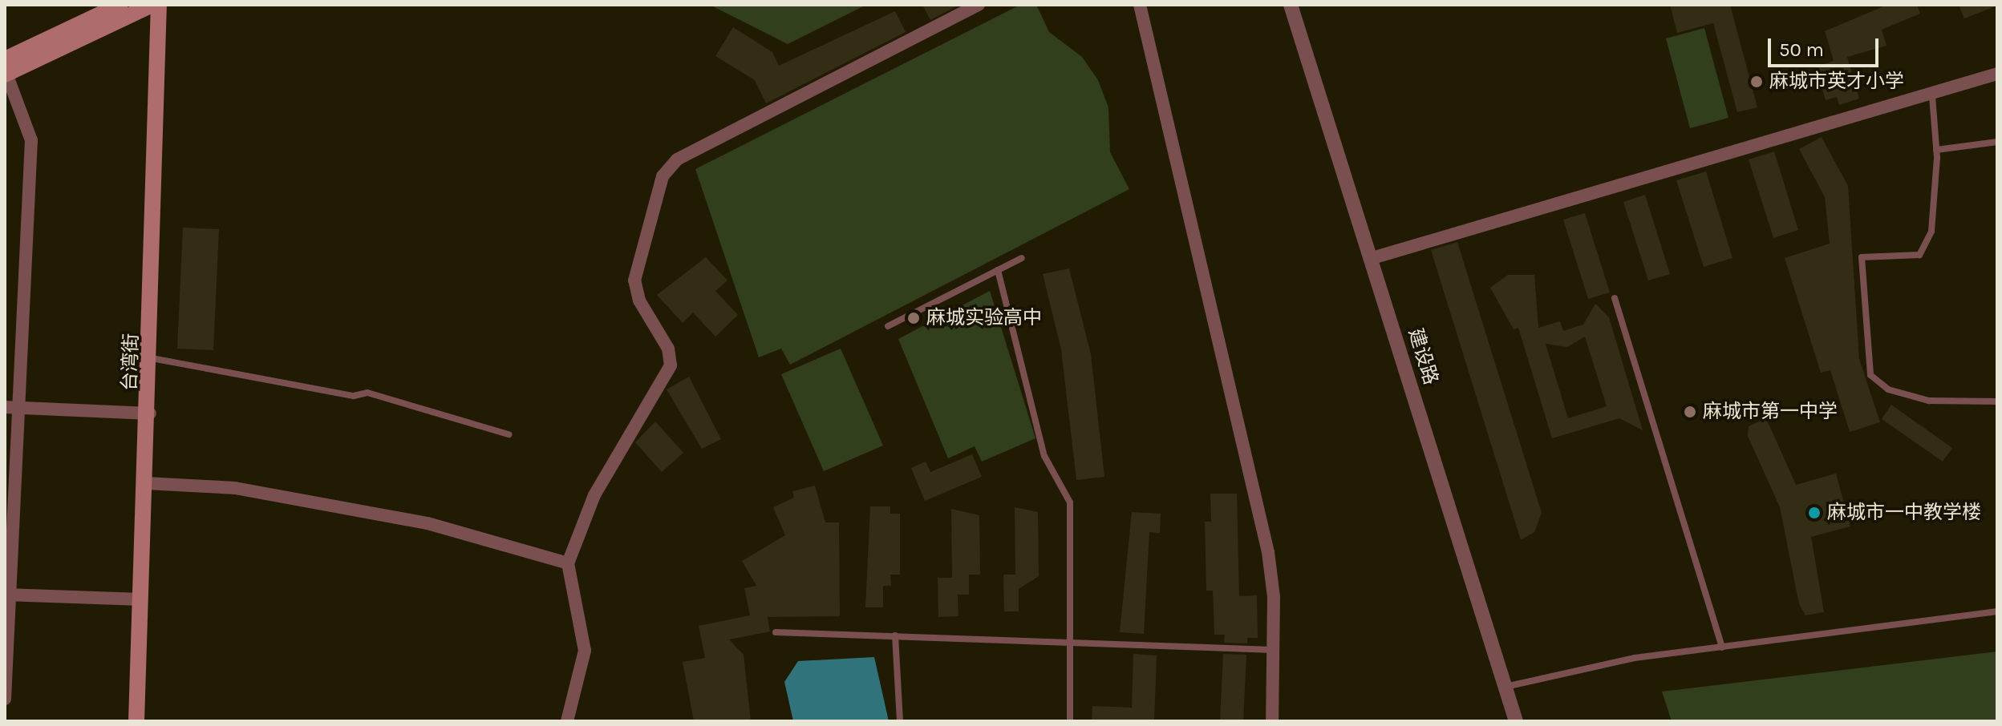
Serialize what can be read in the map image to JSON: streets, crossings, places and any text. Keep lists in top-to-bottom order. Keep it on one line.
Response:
{"streets":{"main road":["台湾街"],"street":["建设路"]},"places":["麻城市英才小学","麻城实验高中","麻城市第一中学","麻城市一中教学楼"],"scale_bar":"50 m"}
